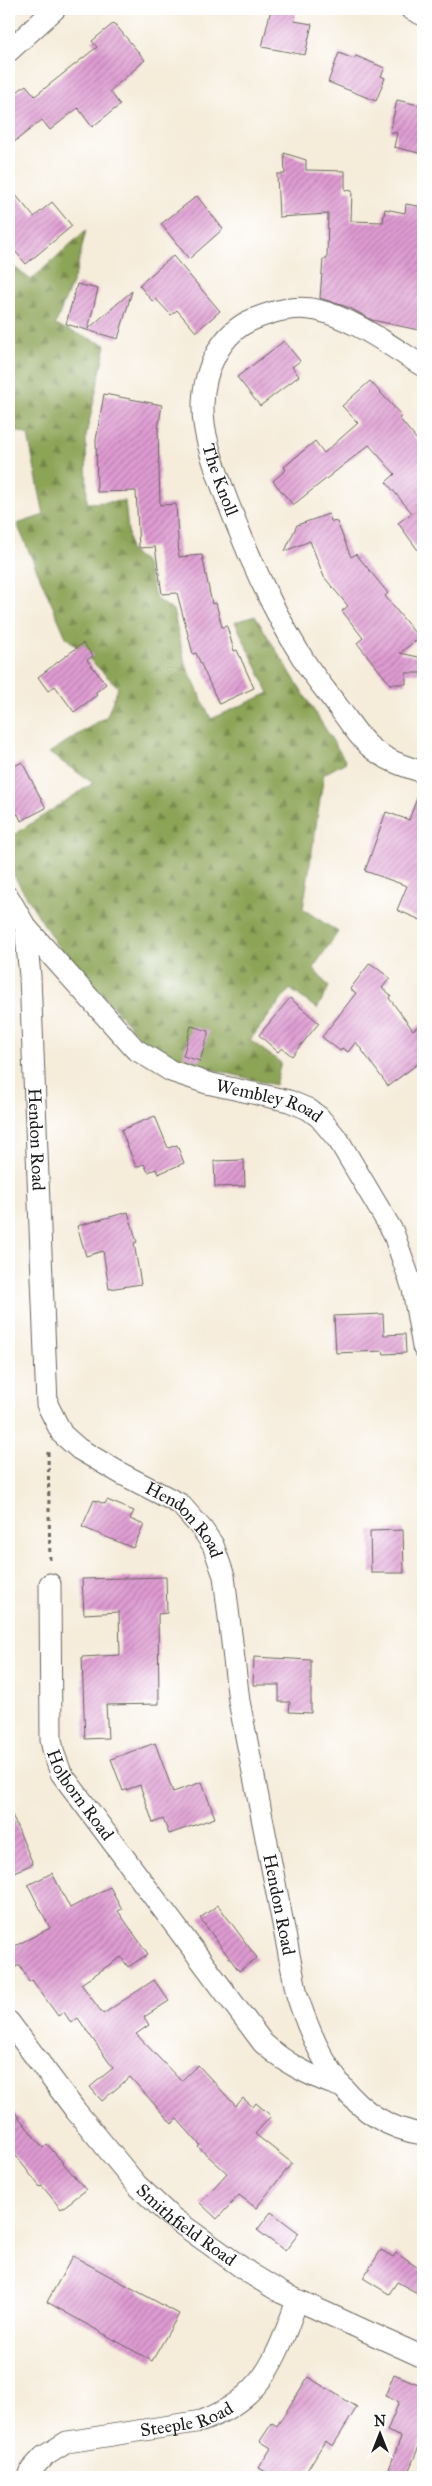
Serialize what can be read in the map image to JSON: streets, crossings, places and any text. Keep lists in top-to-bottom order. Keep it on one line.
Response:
{"streets":{"street":["The Knoll","Wembley Road","Hendon Road","Holborn Road","Smithfield Road","Steeple Road"]},"crossings":[["Wembley Road","Hendon Road"],["Hendon Road","Holborn Road"],["Smithfield Road","Steeple Road"]],"north":"top"}
